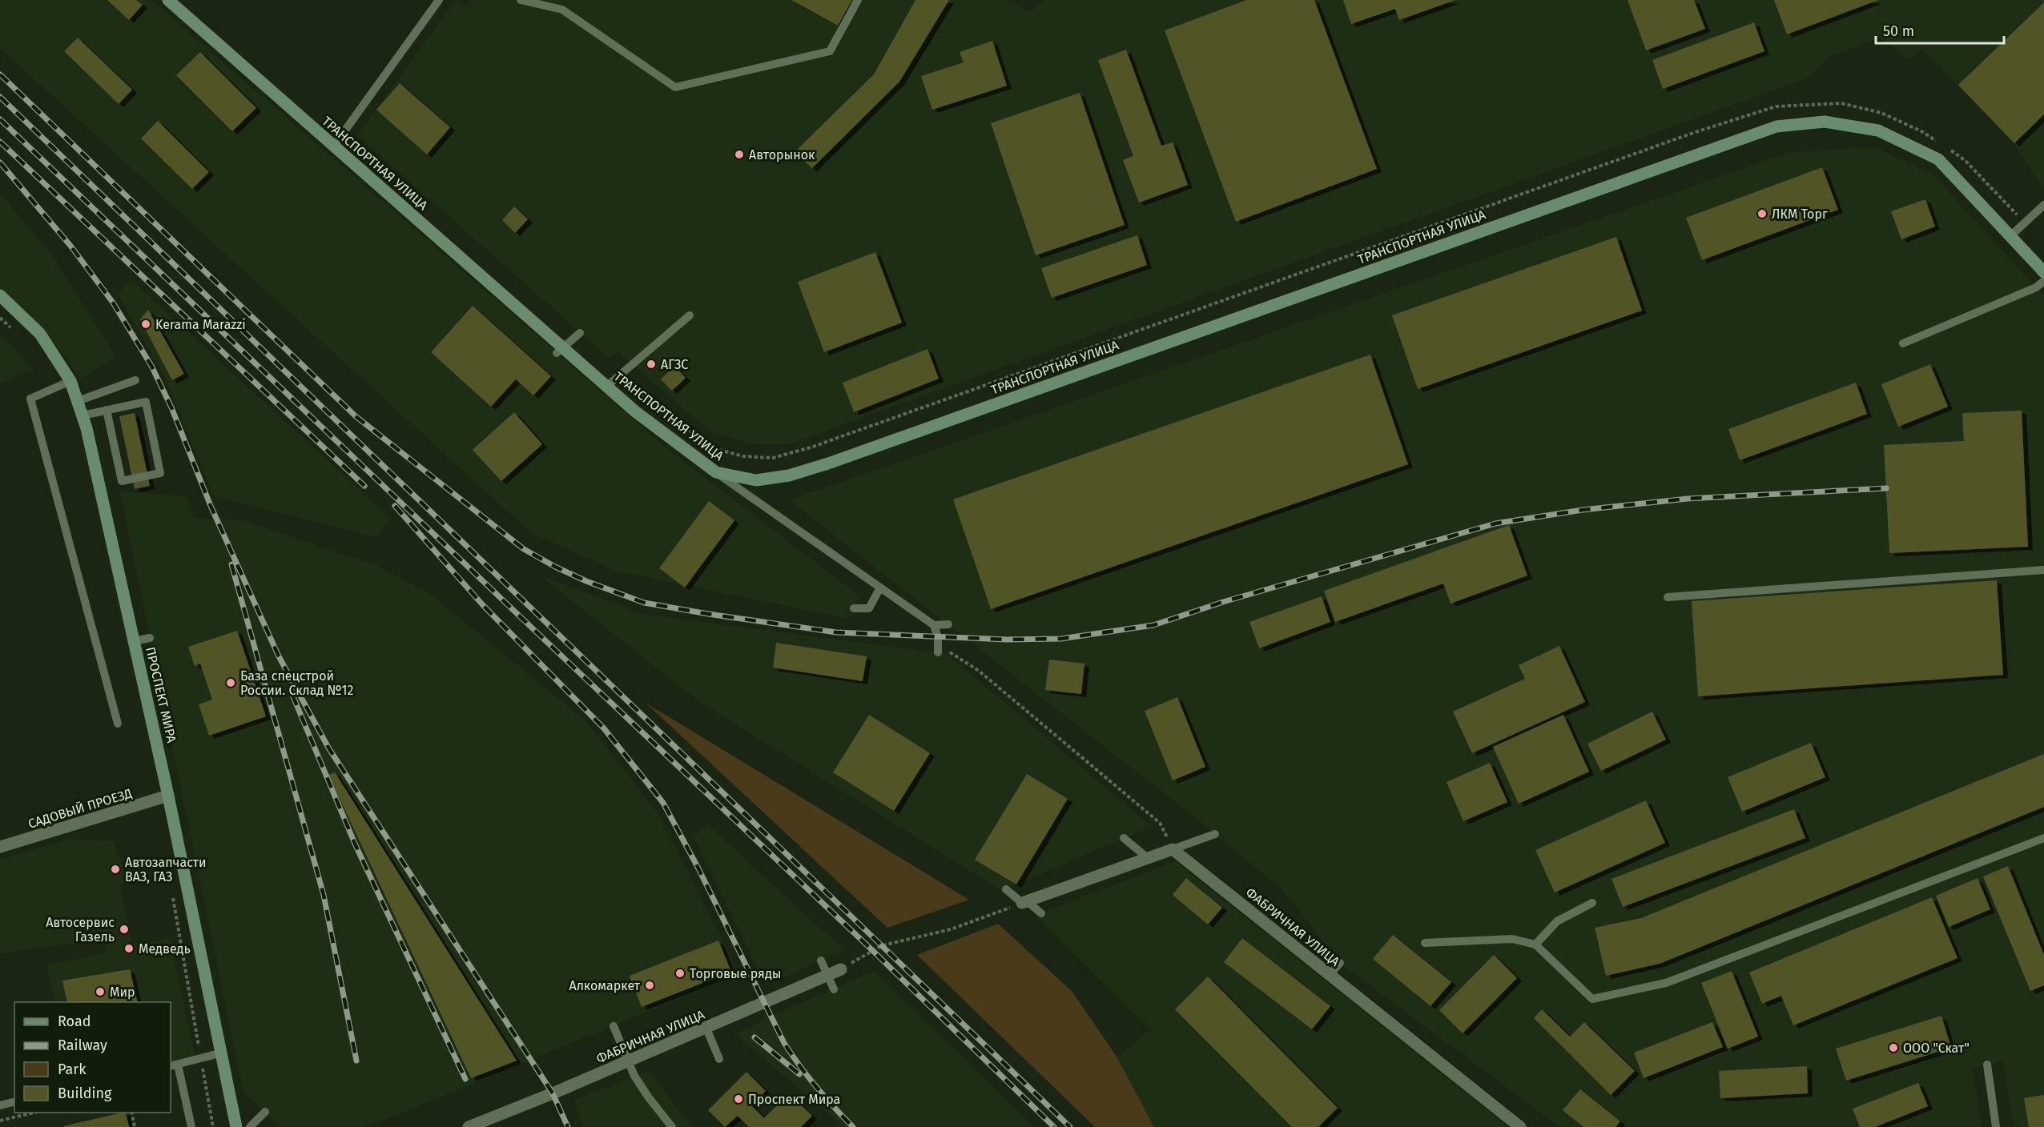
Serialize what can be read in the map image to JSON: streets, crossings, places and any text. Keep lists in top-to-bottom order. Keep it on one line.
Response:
{"streets":{"street":["ТРАНСПОРТНАЯ УЛИЦА","ПРОСПЕКТ МИРА","САДОВЫЙ ПРОЕЗД","ФАБРИЧНАЯ УЛИЦА"]},"crossings":[["ПРОСПЕКТ МИРА","САДОВЫЙ ПРОЕЗД"]],"places":["Авторынок","ЛКМ Торг","Kerama Marazzi","АГЗС","База спецстрой России. Склад №12","Автозапчасти ВАЗ, ГАЗ","Автосервис Газель","Медведь","Торговые ряды","Алкомаркет","Мир","ООО \"Скат\"","Проспект Мира"],"legend":["Road","Railway","Park","Building"],"scale_bar":"50 m"}
